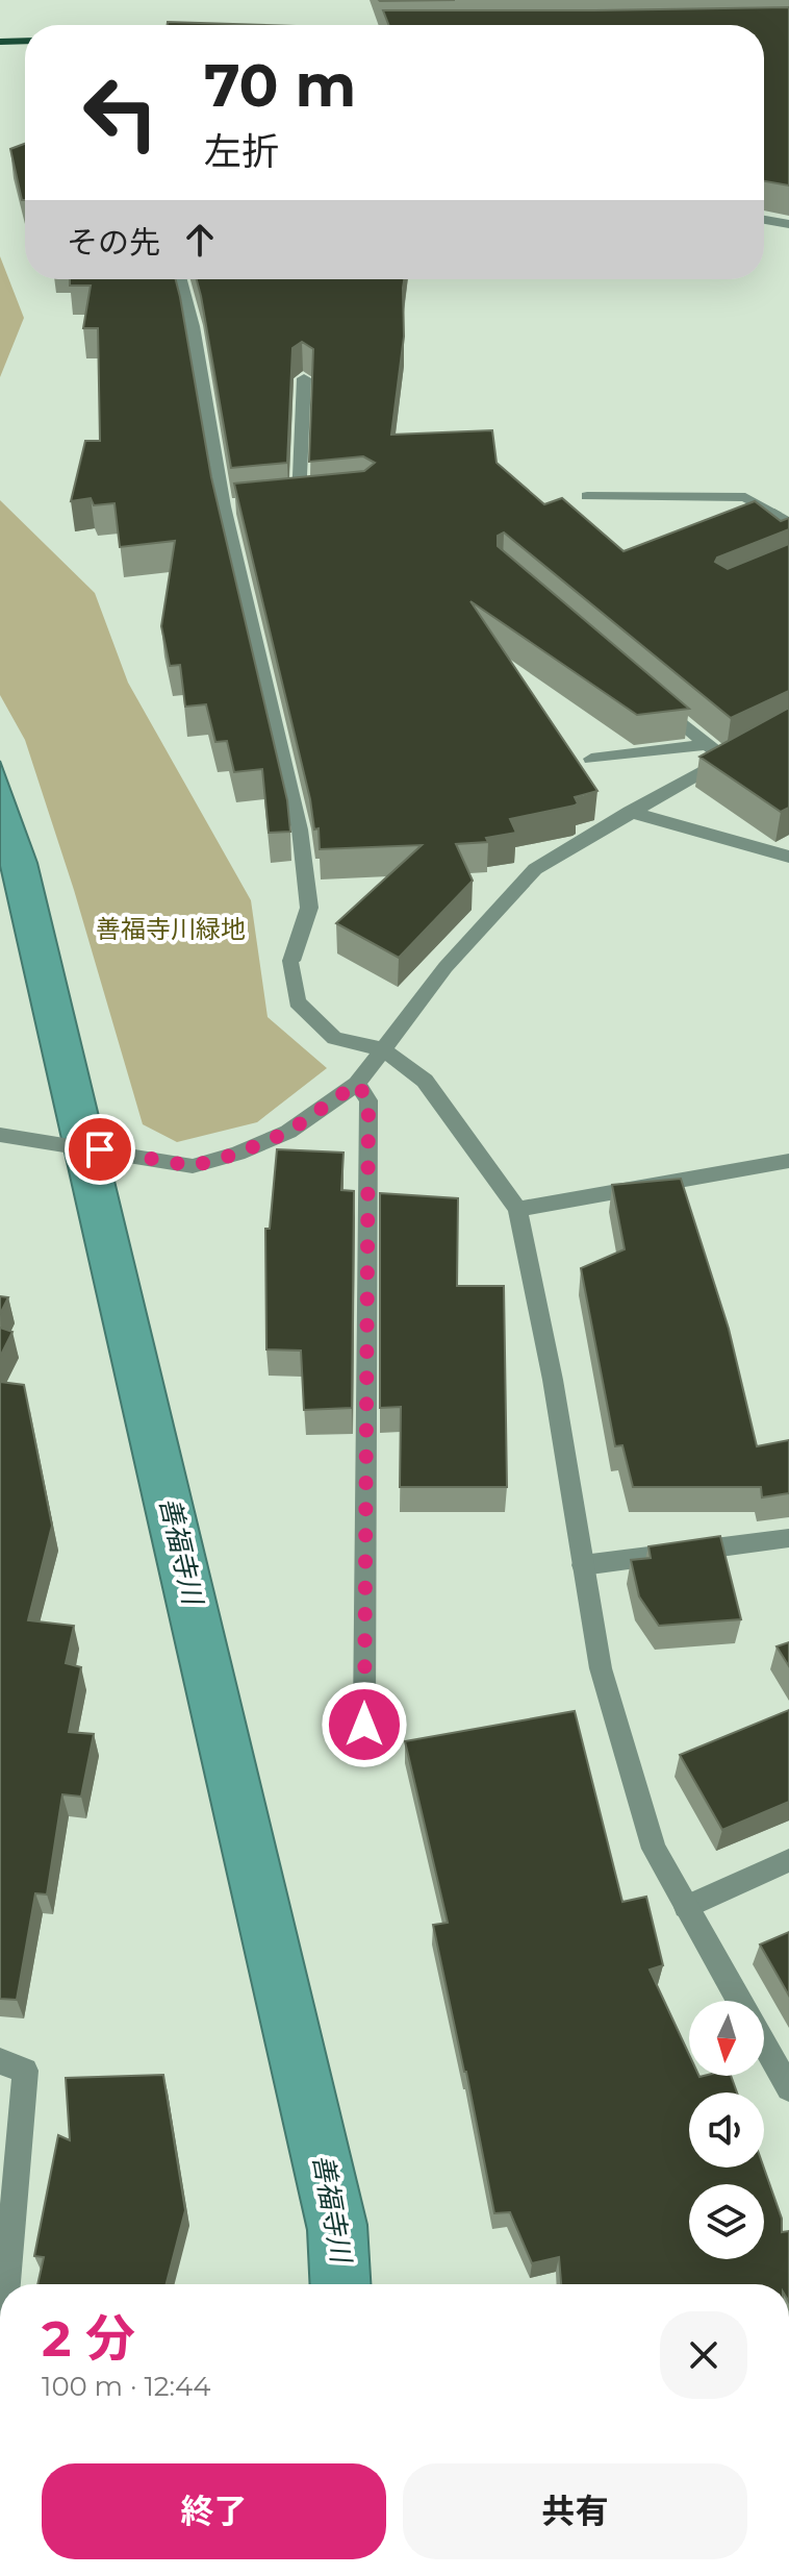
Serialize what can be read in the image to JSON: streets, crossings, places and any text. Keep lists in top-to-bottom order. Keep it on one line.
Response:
{"water":["善福寺川"],"parks":["善福寺川緑地"],"north":"bottom","page":{"turn":["70 m","左折"],"then":"その先","heading":["2 分","100 m · 12:44"],"buttons":["終了","共有"]}}
